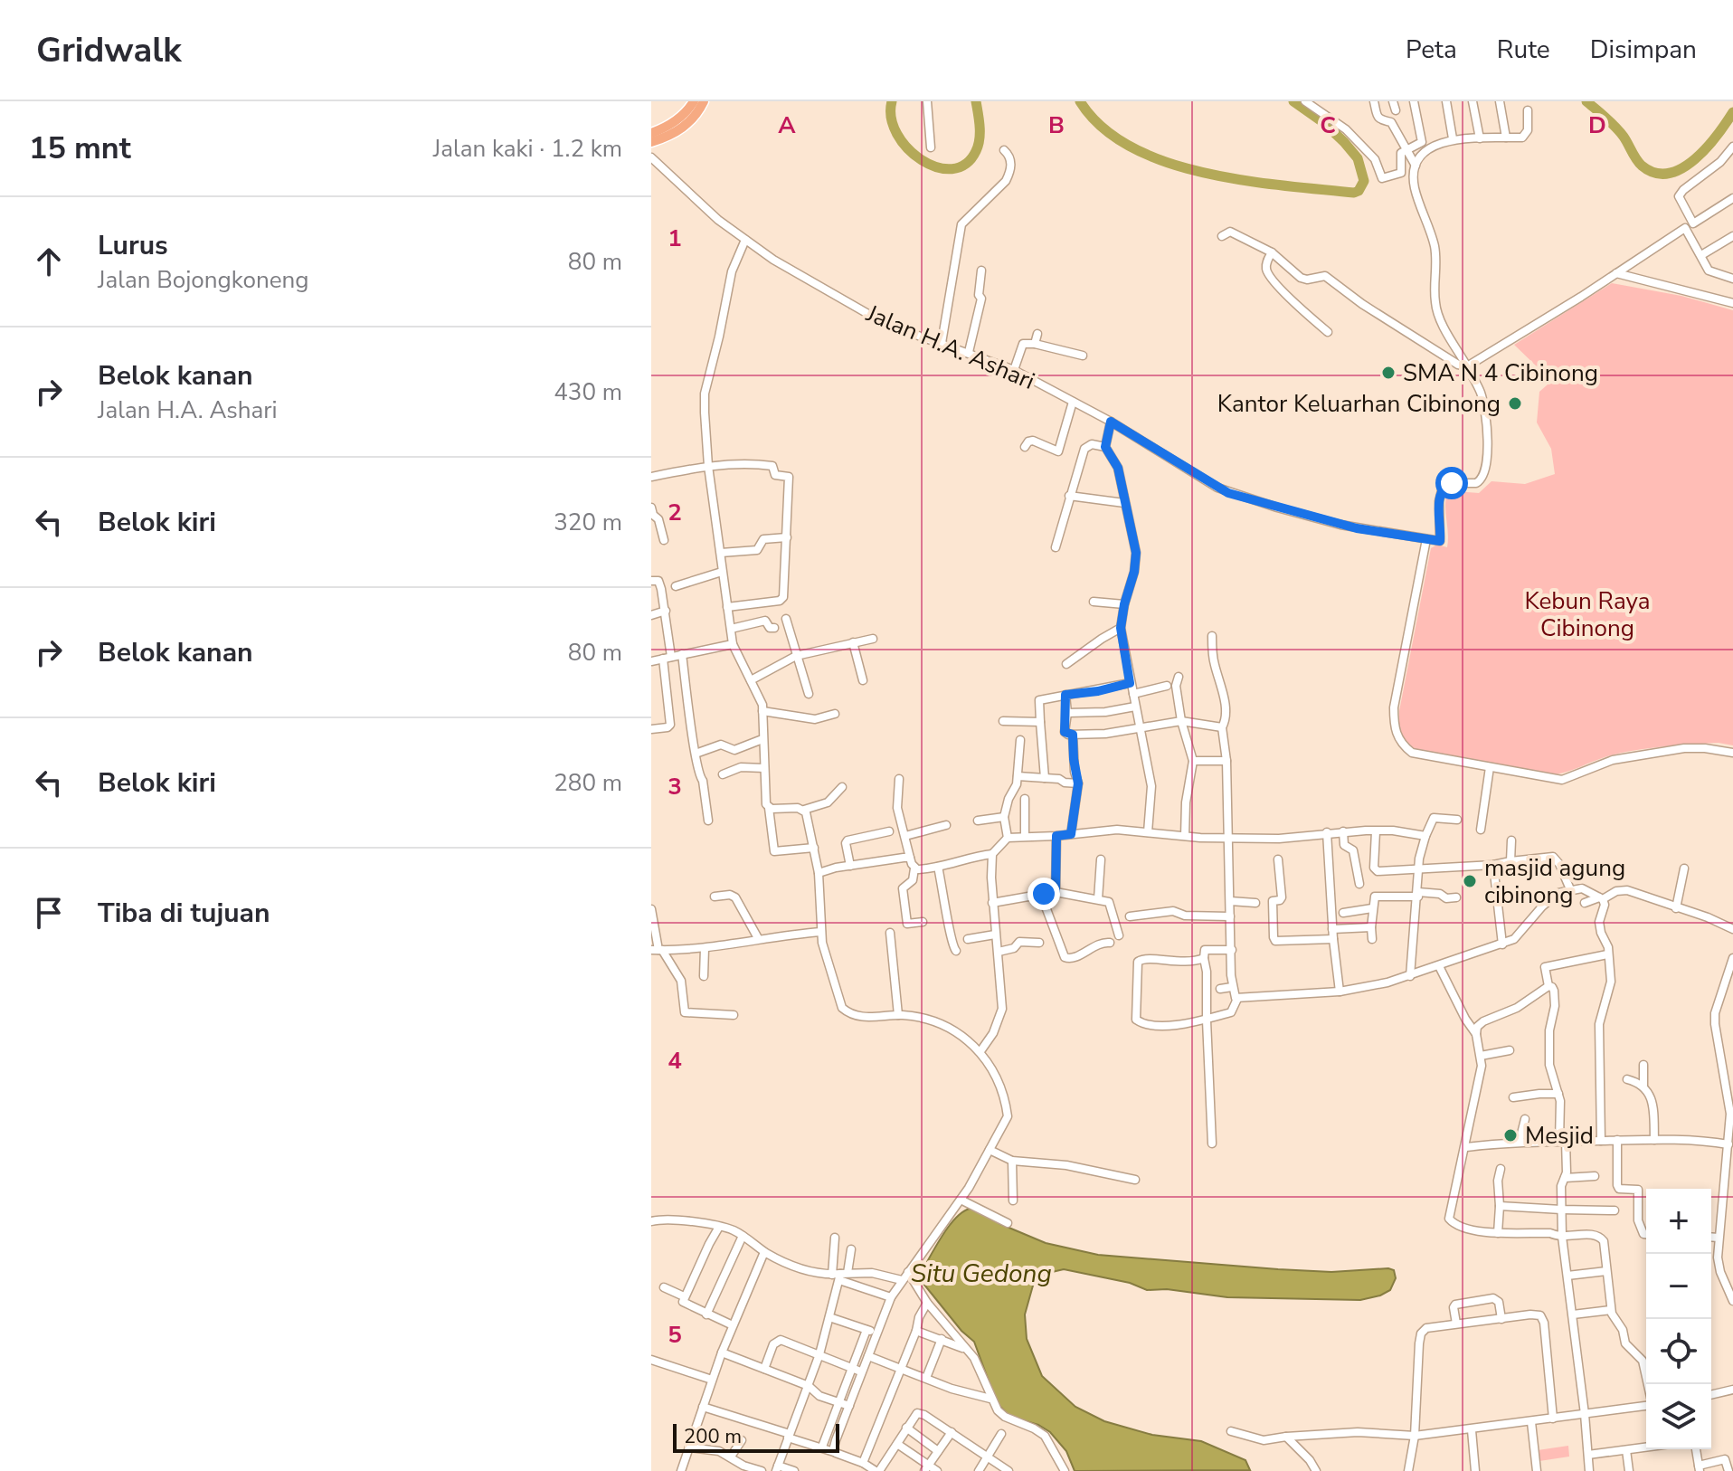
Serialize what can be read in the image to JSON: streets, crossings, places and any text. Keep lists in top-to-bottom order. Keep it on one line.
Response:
{"streets":{"street":["Jalan H.A. Ashari"]},"water":["Situ Gedong"],"parks":["Kebun Raya Cibinong"],"places":["SMA N 4 Cibinong","Kantor Keluarhan Cibinong","masjid agung cibinong","Mesjid"],"scale_bar":"200 m","page":{"header":"Gridwalk","nav":["Peta","Rute","Disimpan"],"heading":["15 mnt","Jalan kaki · 1.2 km"],"list":[["Lurus","Jalan Bojongkoneng","80 m"],["Belok kanan","Jalan H.A. Ashari","430 m"],["Belok kiri","320 m"],["Belok kanan","80 m"],["Belok kiri","280 m"],"Tiba di tujuan"],"map_buttons":["+","−"],"scale":"200 m"},"grid":{"columns":["A","B","C","D"],"rows":["1","2","3","4","5"]}}
